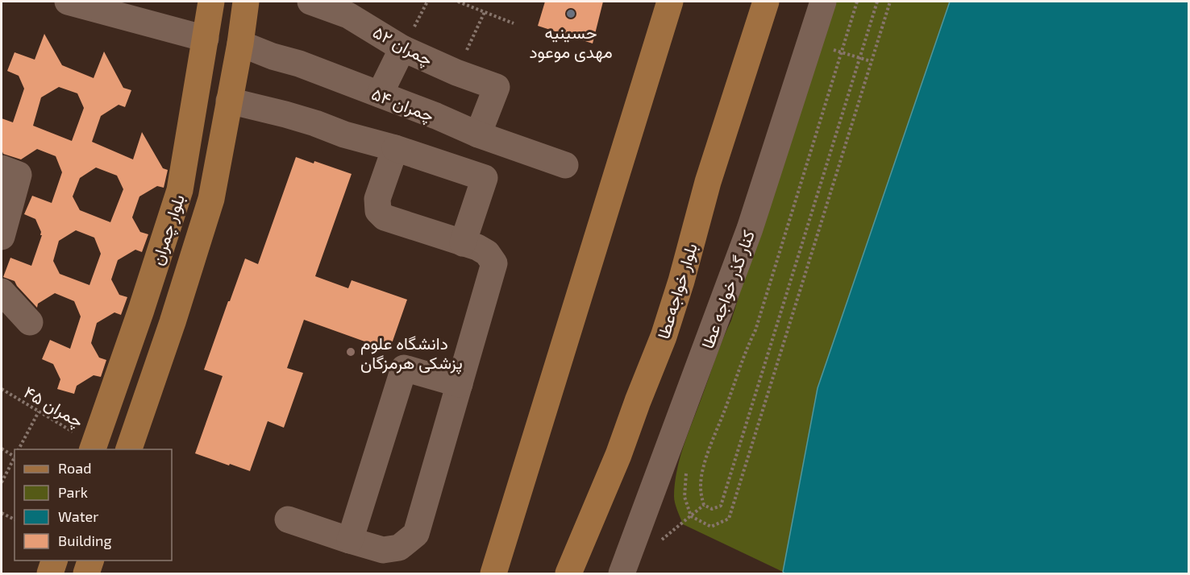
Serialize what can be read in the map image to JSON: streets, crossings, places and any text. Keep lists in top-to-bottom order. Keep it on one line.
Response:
{"streets":{"main road":["بلوار چمران","بلوار خواجه‌عطا"],"street":["چمران ۵۲","چمران ۵۴","کنار گذر خواجه عطا"],"path":["چمران ۴۵"]},"crossings":[["چمران ۵۲","چمران ۵۴"],["چمران ۵۴","بلوار چمران"],["بلوار چمران","چمران ۴۵"]],"places":["حسینیه مهدی موعود","دانشگاه علوم پزشکی هرمزگان"],"legend":["Road","Park","Water","Building"]}
